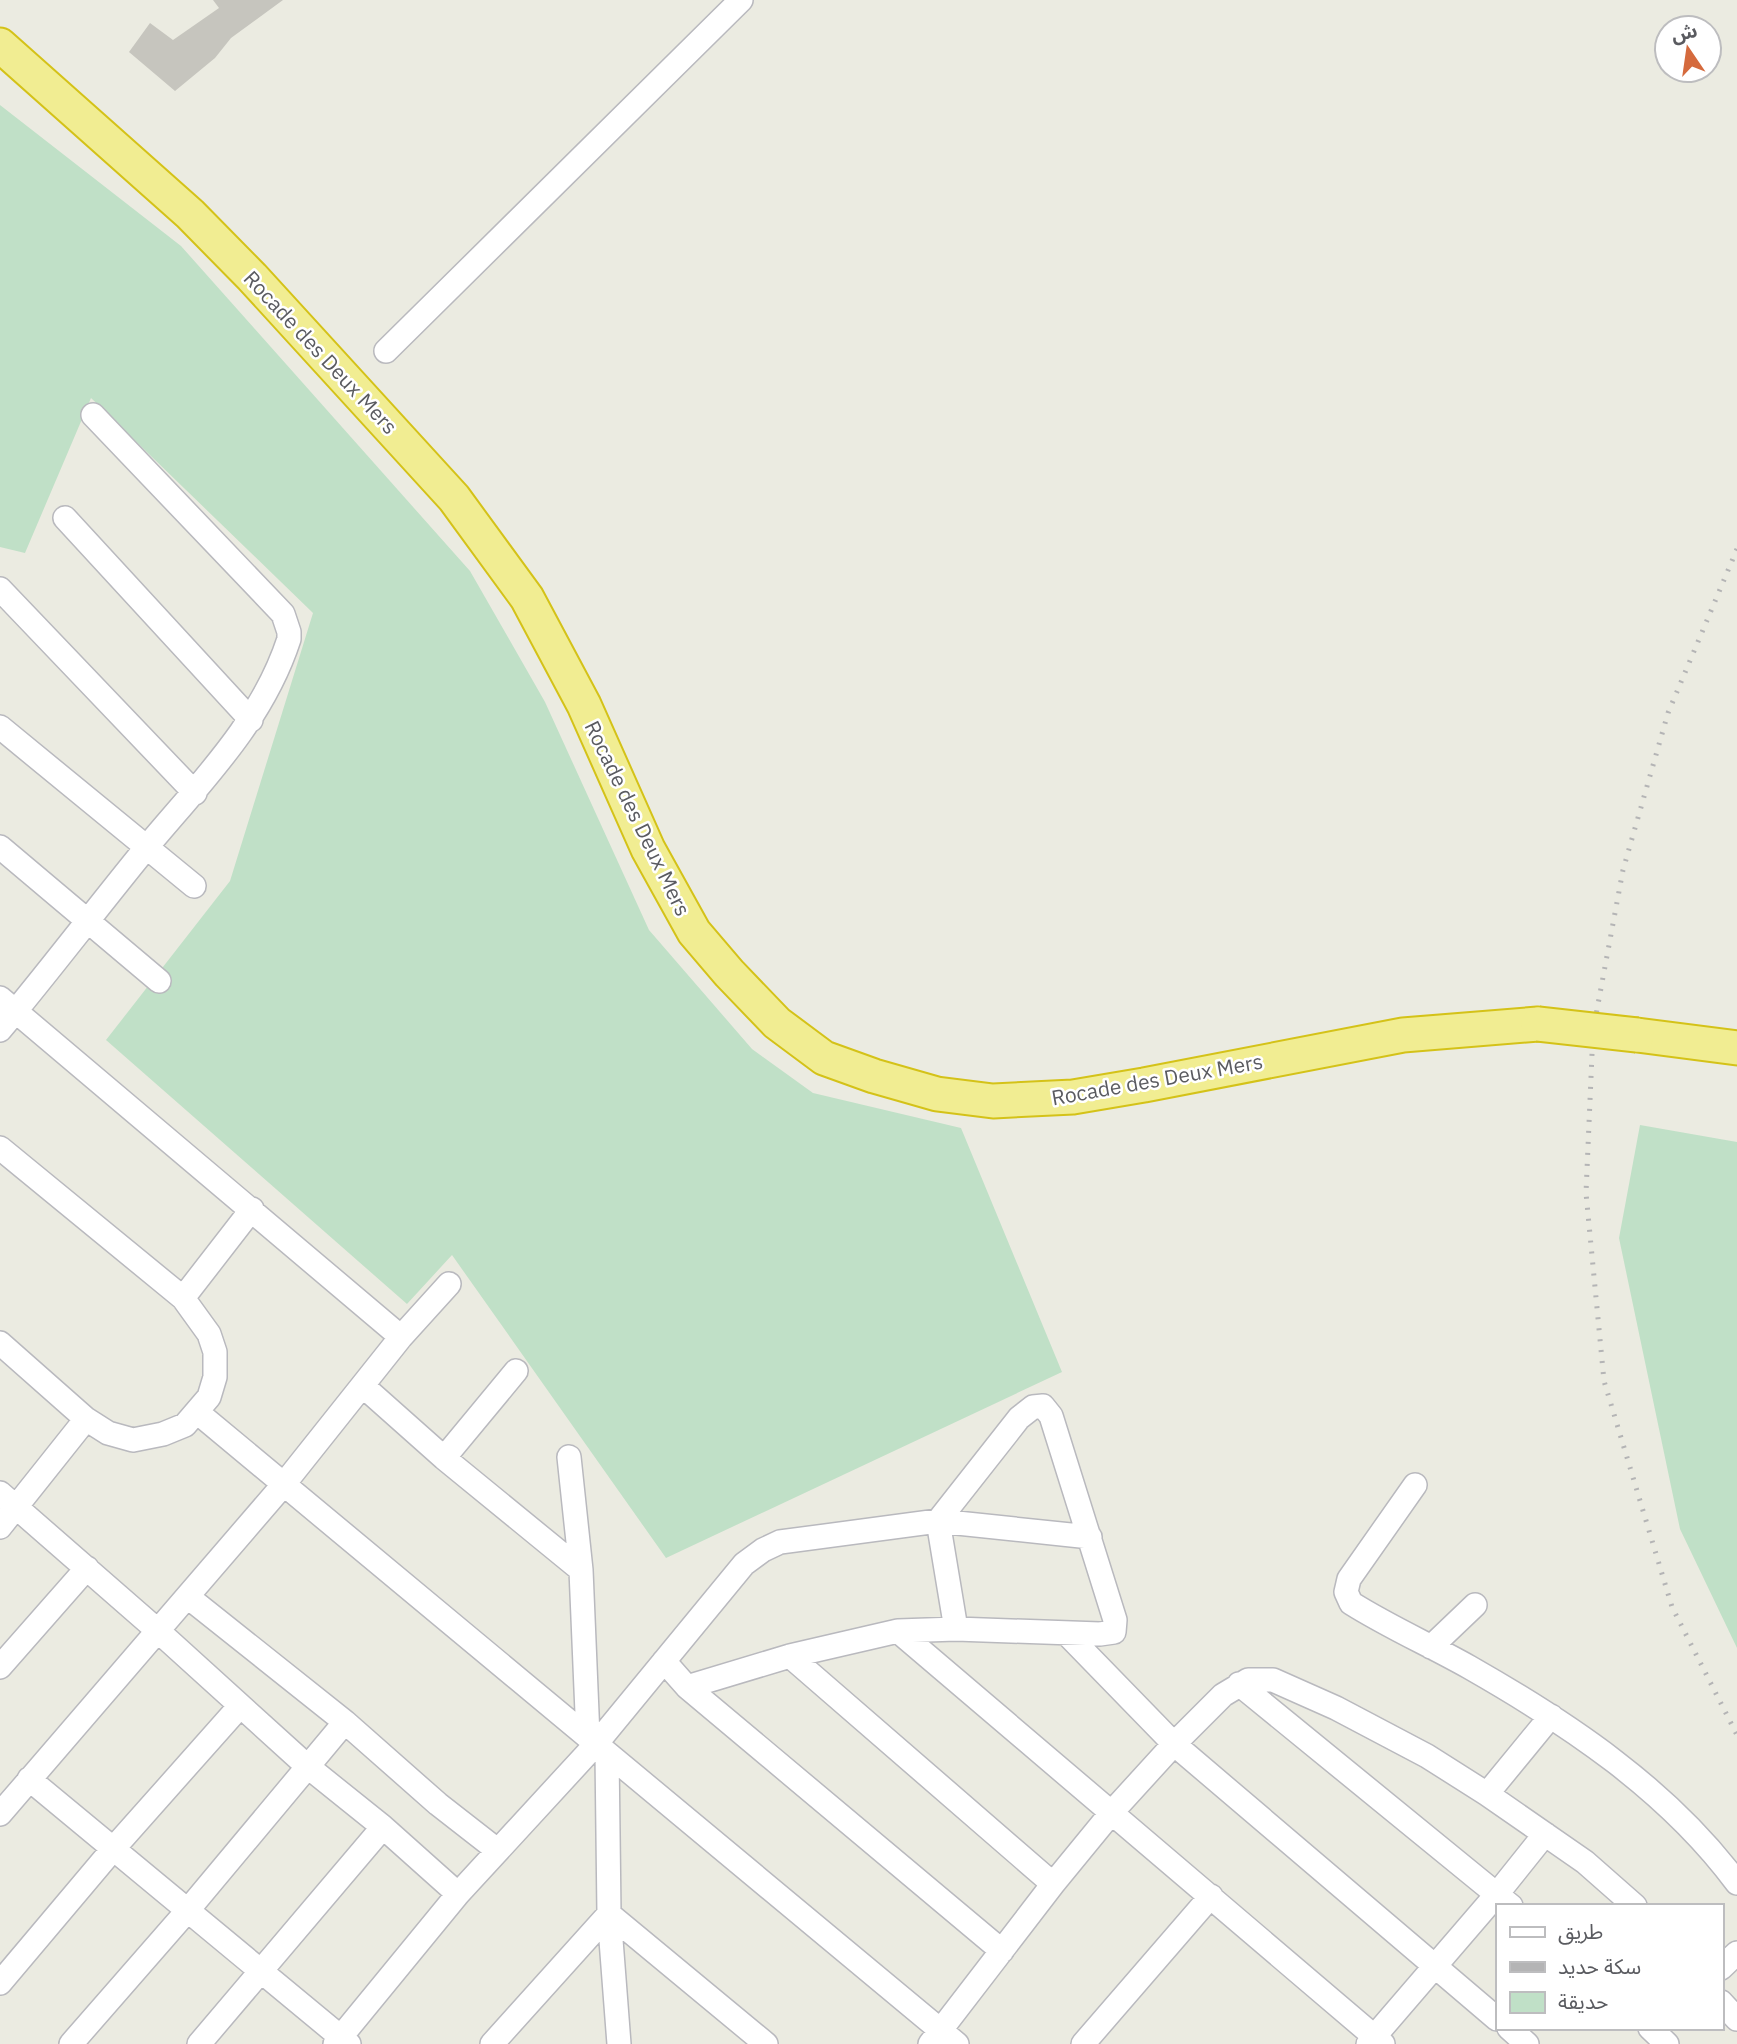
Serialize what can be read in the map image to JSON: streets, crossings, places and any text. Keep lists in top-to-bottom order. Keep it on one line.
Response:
{"streets":{"highway":["Rocade des Deux Mers"]},"legend":["طريق","سكة حديد","حديقة"],"north":"top"}
